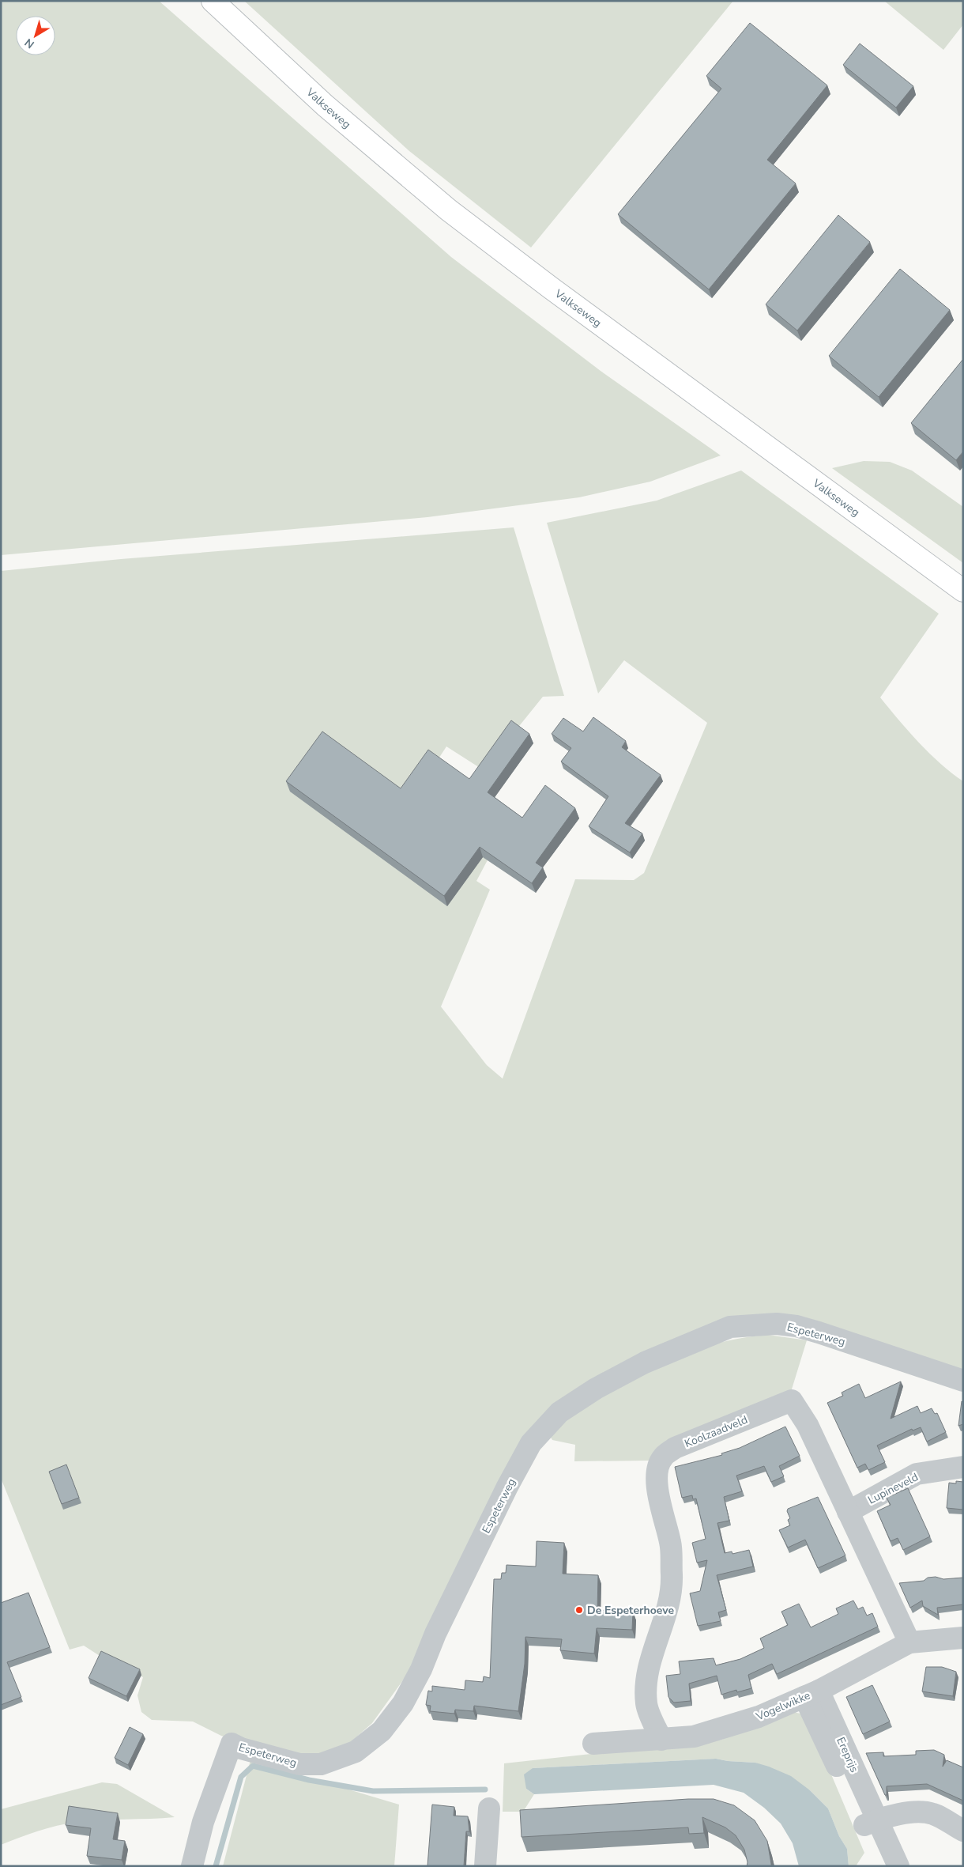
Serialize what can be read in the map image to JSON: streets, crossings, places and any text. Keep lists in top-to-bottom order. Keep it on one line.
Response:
{"streets":{"main road":["Valkseweg"],"street":["Espeterweg","Koolzaadveld","Lupineveld","Vogelwikke","Ereprijs"]},"crossings":[["Koolzaadveld","Lupineveld"],["Koolzaadveld","Vogelwikke"],["Vogelwikke","Ereprijs"]],"places":["De Espeterhoeve"],"north":"bottom left"}
